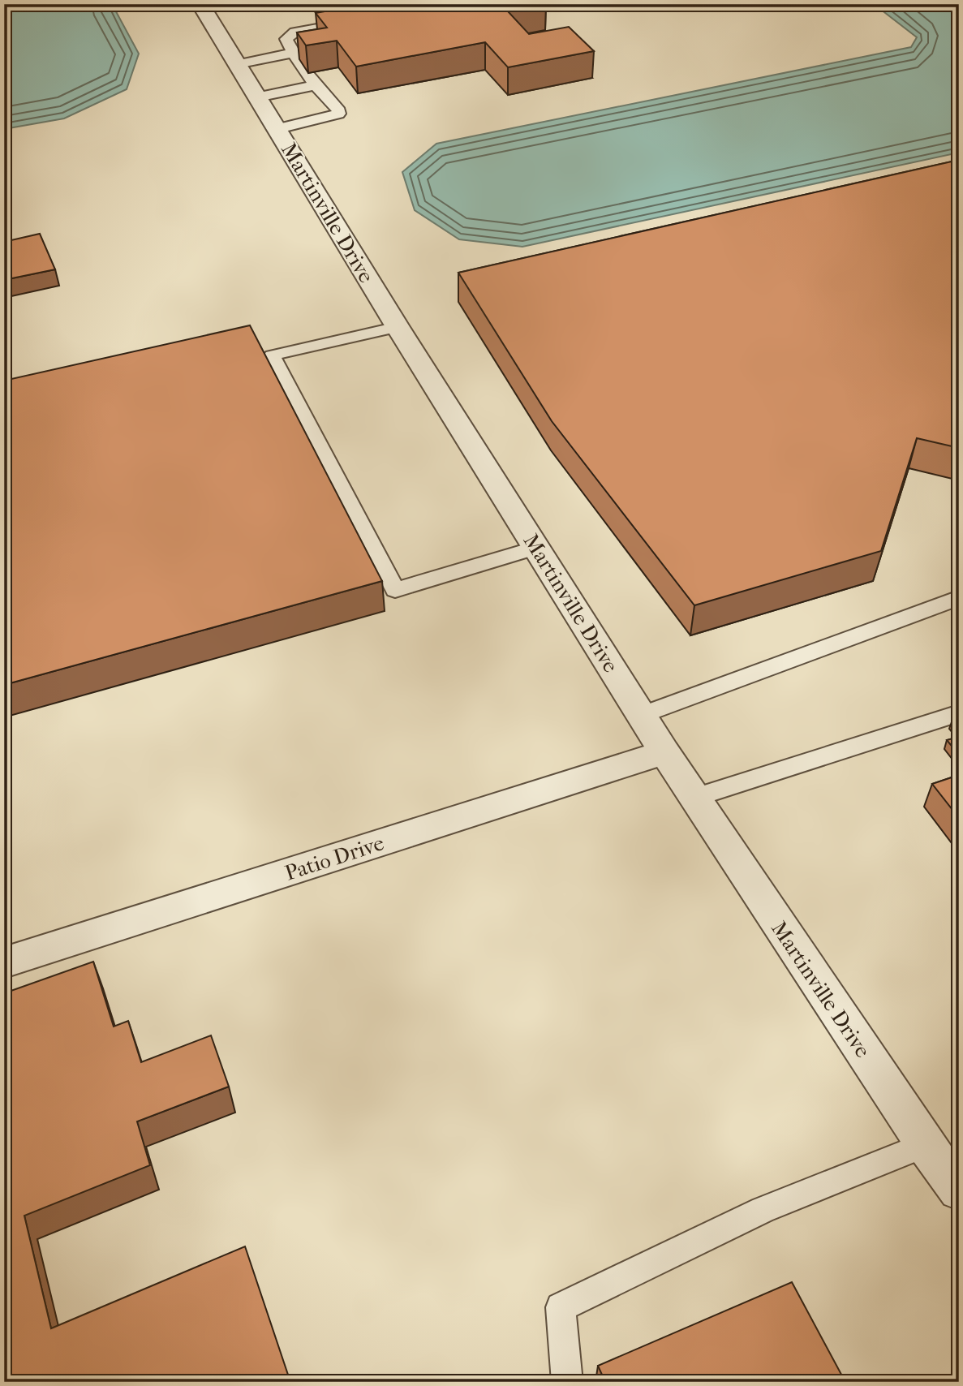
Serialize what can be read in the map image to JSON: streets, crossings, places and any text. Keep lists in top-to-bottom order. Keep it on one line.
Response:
{"streets":{"street":["Martinville Drive","Patio Drive"]},"crossings":[["Martinville Drive","Patio Drive"]]}
